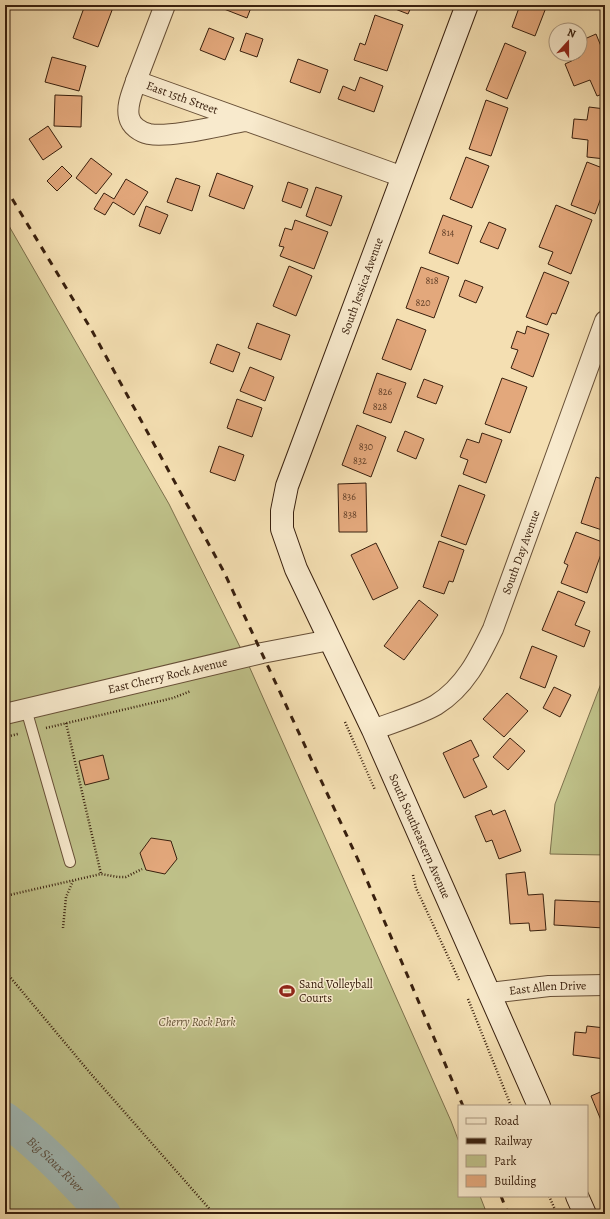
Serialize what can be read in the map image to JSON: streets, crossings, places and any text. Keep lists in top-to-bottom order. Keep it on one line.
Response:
{"streets":{"street":["East 15th Street","South Jessica Avenue","South Day Avenue","East Cherry Rock Avenue","South Southeastern Avenue","East Allen Drive"]},"crossings":[["East 15th Street","South Jessica Avenue"],["South Jessica Avenue","South Southeastern Avenue"],["South Day Avenue","South Southeastern Avenue"],["East Cherry Rock Avenue","South Southeastern Avenue"],["South Southeastern Avenue","East Allen Drive"]],"water":["Big Sioux River"],"parks":["Cherry Rock Park"],"places":{"sports":["Sand Volleyball Courts"]},"house_numbers":["814","818","820","826","828","830","832","836","838"],"legend":["Road","Railway","Park","Building"],"north":"top"}
